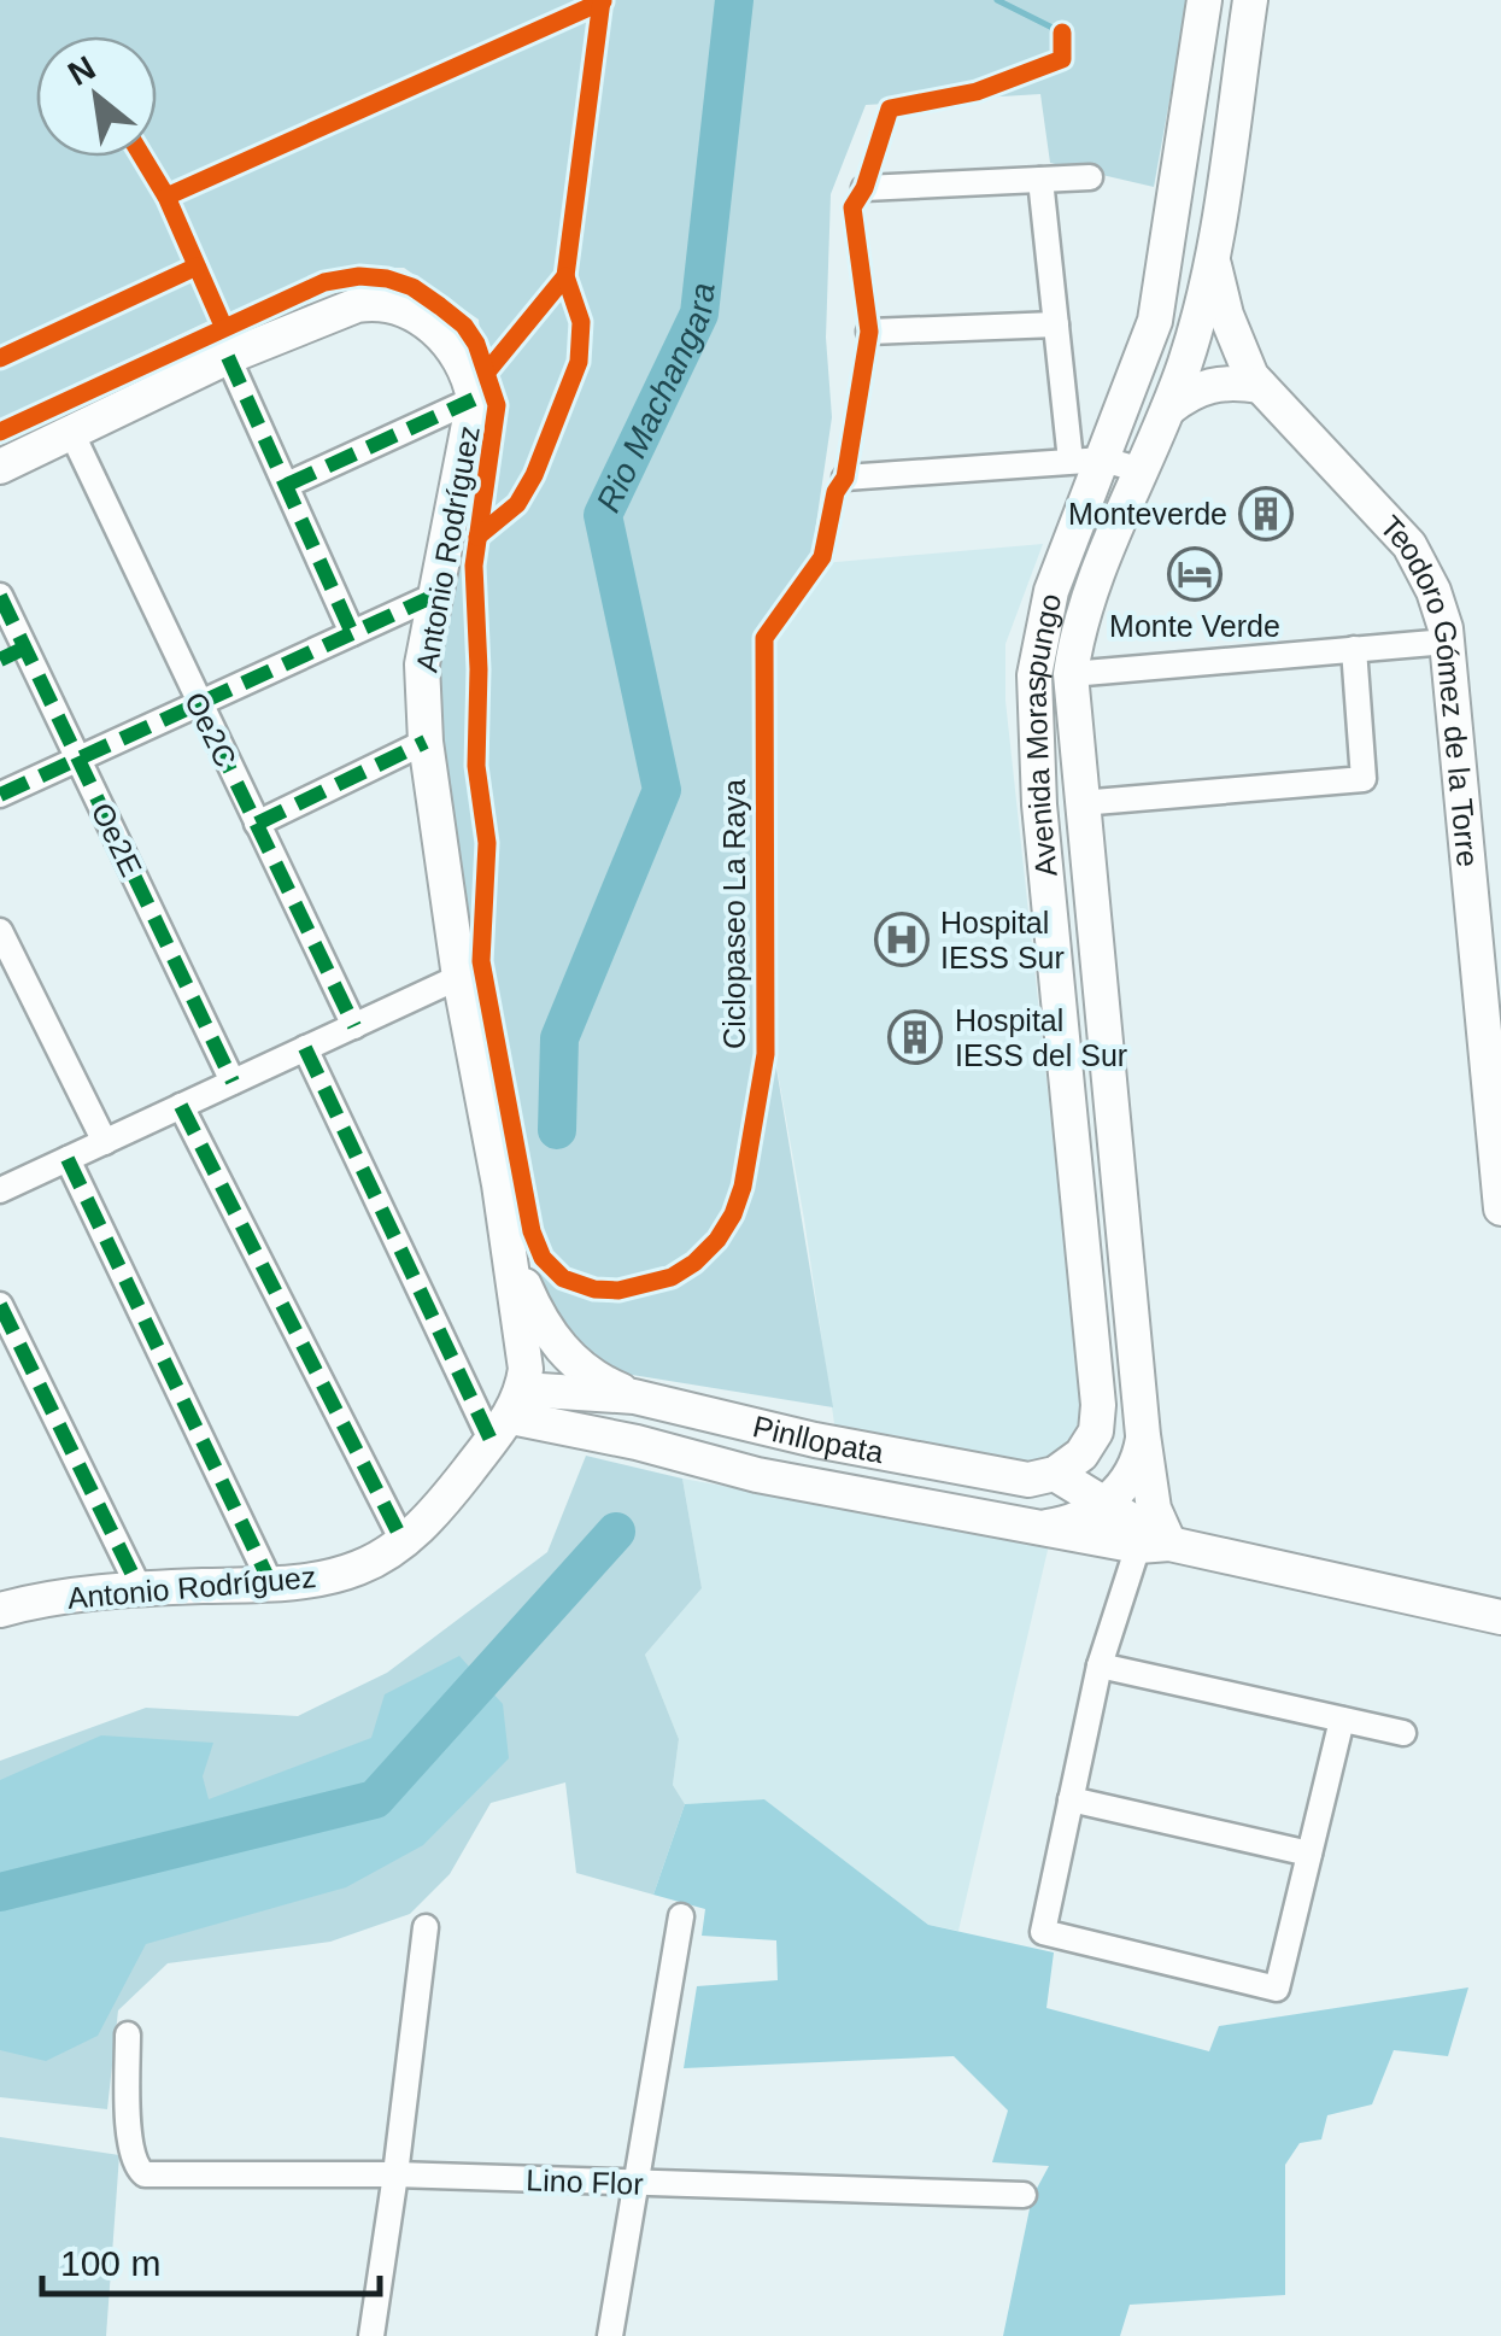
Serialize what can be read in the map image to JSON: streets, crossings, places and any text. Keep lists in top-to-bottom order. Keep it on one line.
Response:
{"streets":{"street":["Antonio Rodríguez","Teodoro Gómez de la Torre","Oe2C","Avenida Moraspungo","Oe2E","Pinllopata","Lino Flor"],"cycle path":["Ciclopaseo La Raya"]},"crossings":[["Antonio Rodríguez","Oe2C"],["Antonio Rodríguez","Pinllopata"],["Teodoro Gómez de la Torre","Avenida Moraspungo"],["Avenida Moraspungo","Pinllopata"]],"water":["Rio Machangara"],"places":{"building":["Monteverde","Hospital IESS del Sur"],"hotel":["Monte Verde"],"hospital":["Hospital IESS Sur"]},"scale_bar":"100 m","north":"top left"}
